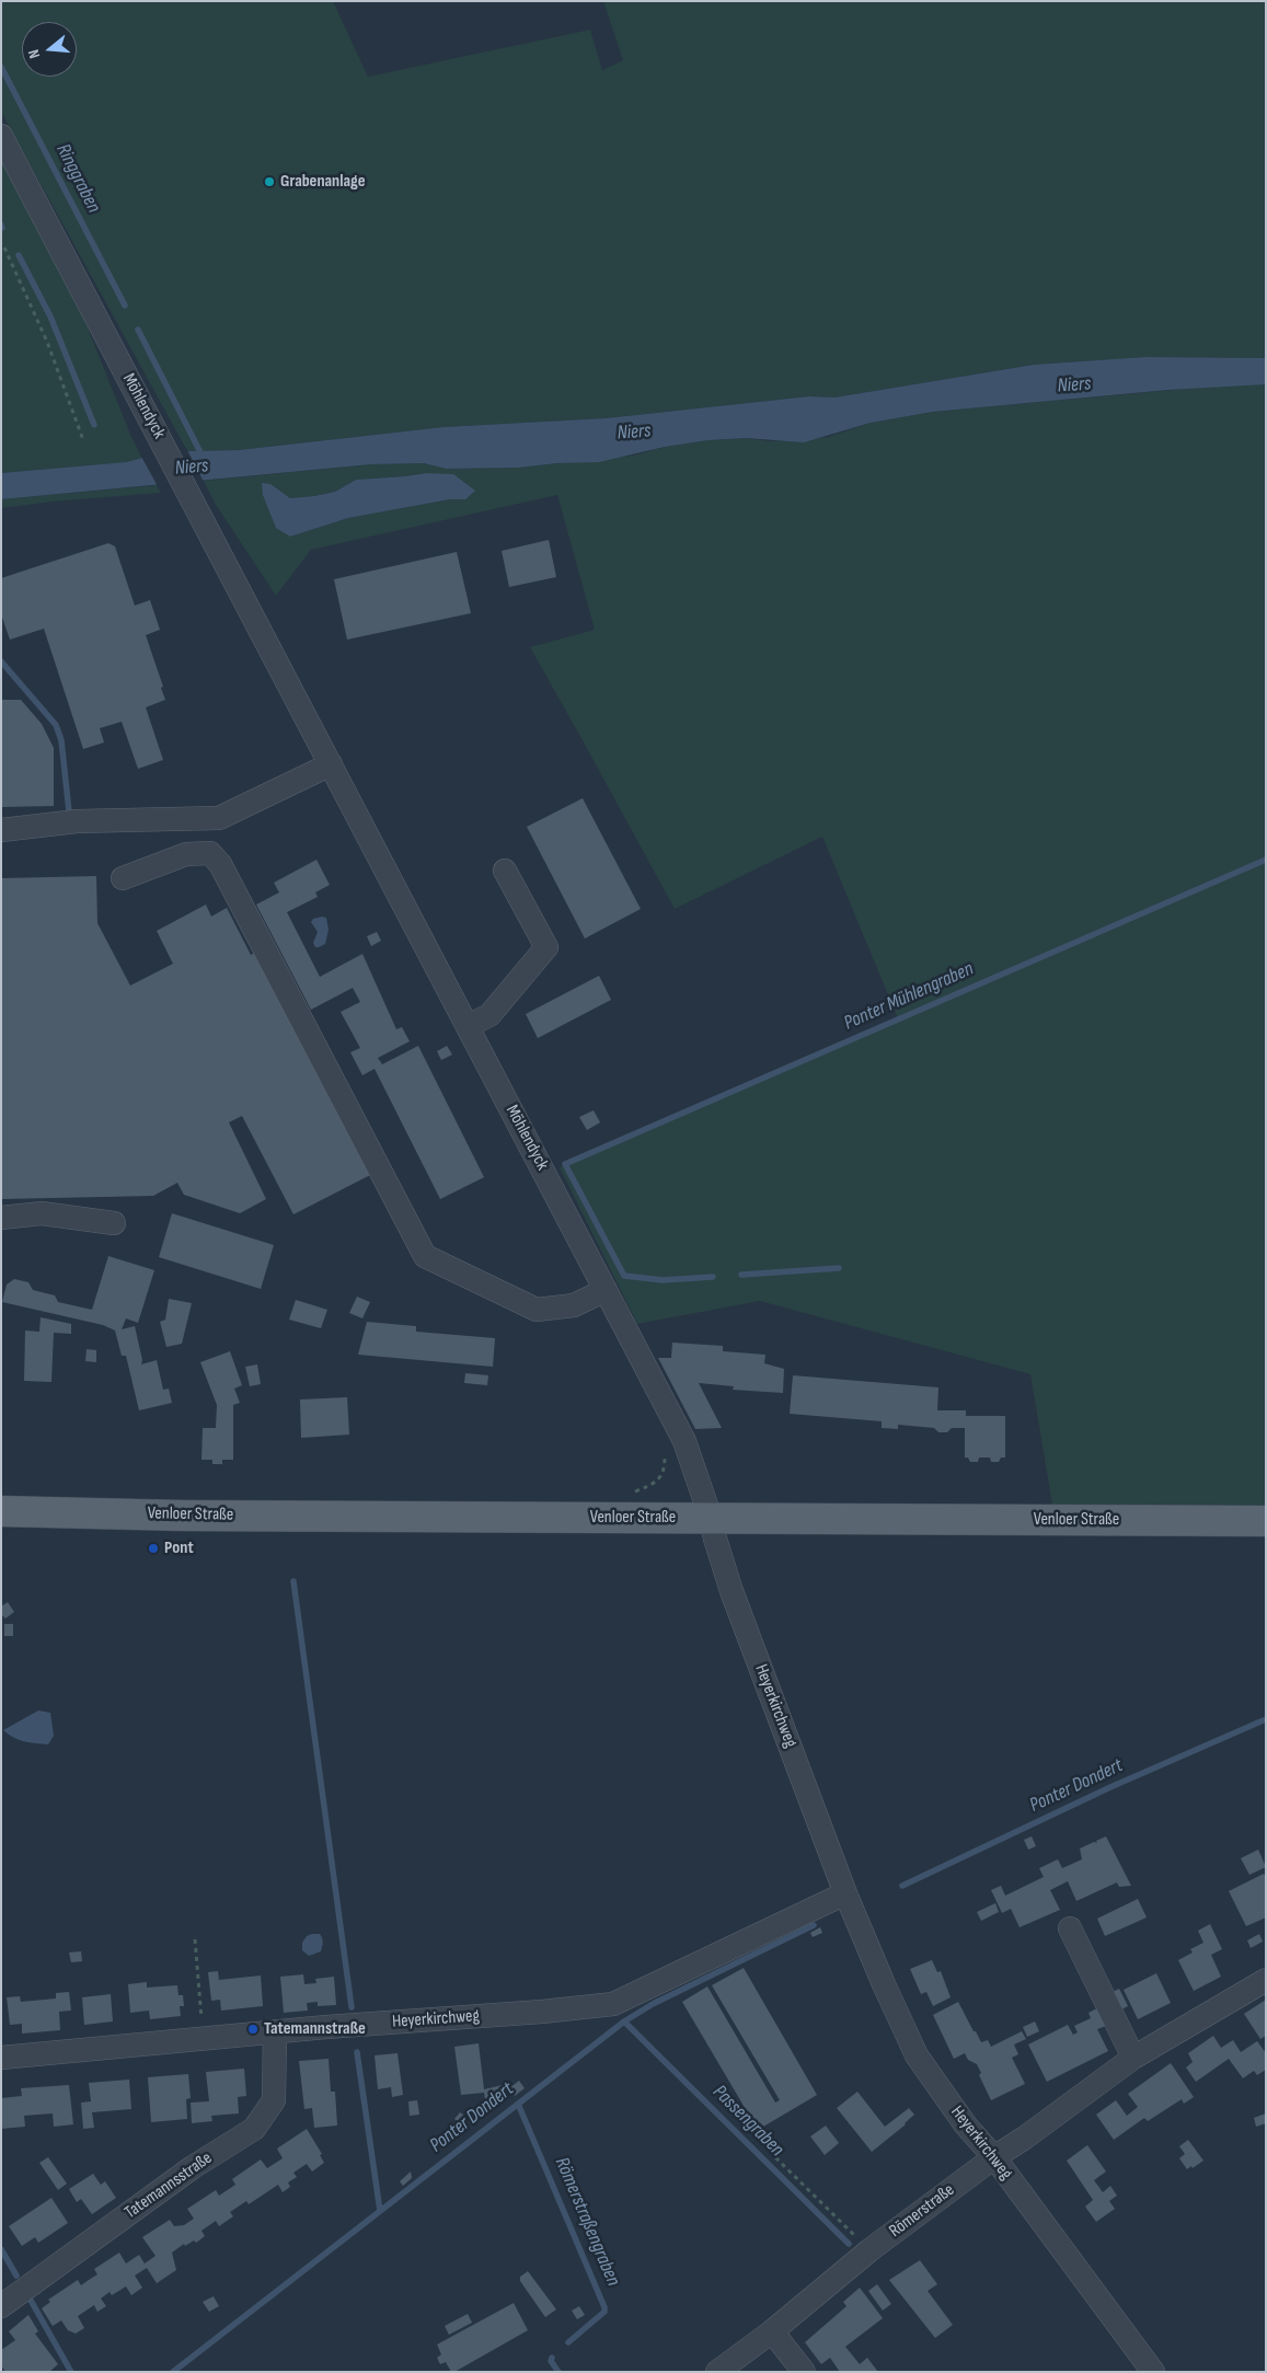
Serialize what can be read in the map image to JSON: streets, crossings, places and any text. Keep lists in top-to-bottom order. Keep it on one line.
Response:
{"streets":{"main road":["Venloer Straße"],"street":["Möhlendyck","Heyerkirchweg","Tatemannsstraße","Römerstraße"]},"crossings":[["Möhlendyck","Venloer Straße"],["Möhlendyck","Heyerkirchweg"],["Venloer Straße","Heyerkirchweg"],["Heyerkirchweg","Tatemannsstraße"],["Heyerkirchweg","Römerstraße"]],"water":["Ringgraben","Niers","Ponter Mühlengraben","Ponter Dondert","Passengraben","Römerstraßengraben"],"places":["Grabenanlage","Pont","Tatemannstraße"],"north":"left"}
